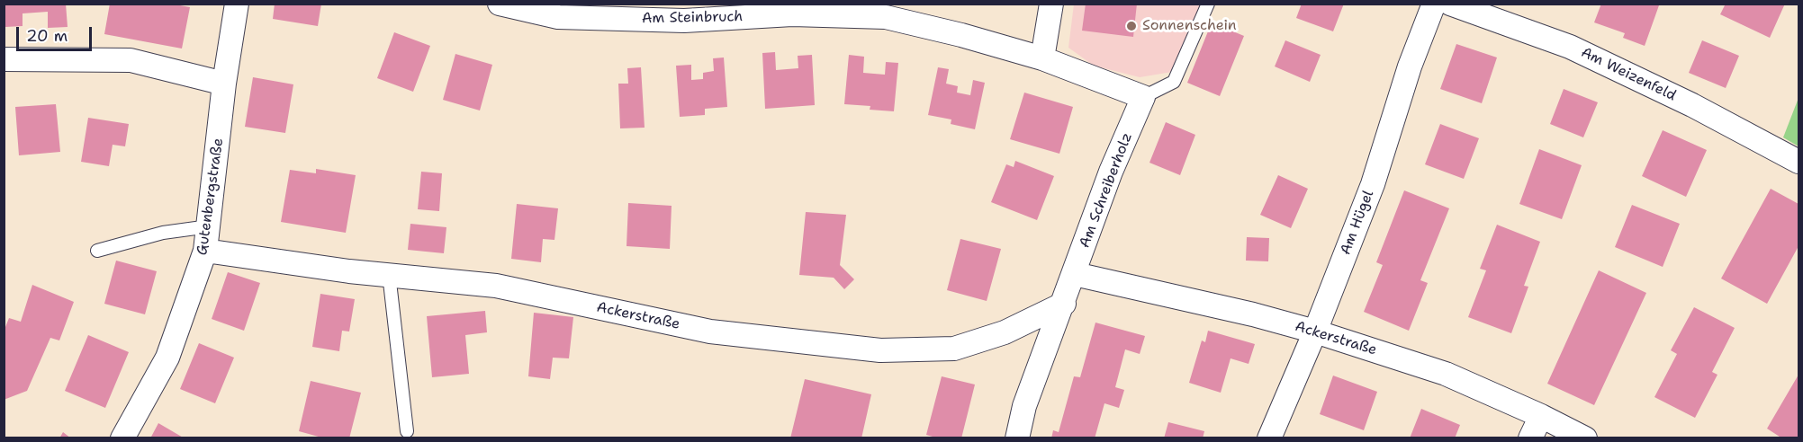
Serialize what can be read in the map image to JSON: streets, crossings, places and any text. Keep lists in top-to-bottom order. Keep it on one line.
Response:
{"streets":{"street":["Am Steinbruch","Am Weizenfeld","Am Schreiberholz","Gutenbergstraße","Am Hügel","Ackerstraße"]},"crossings":[["Am Schreiberholz","Ackerstraße"],["Gutenbergstraße","Ackerstraße"],["Am Hügel","Ackerstraße"]],"places":["Sonnenschein"],"scale_bar":"20 m"}
